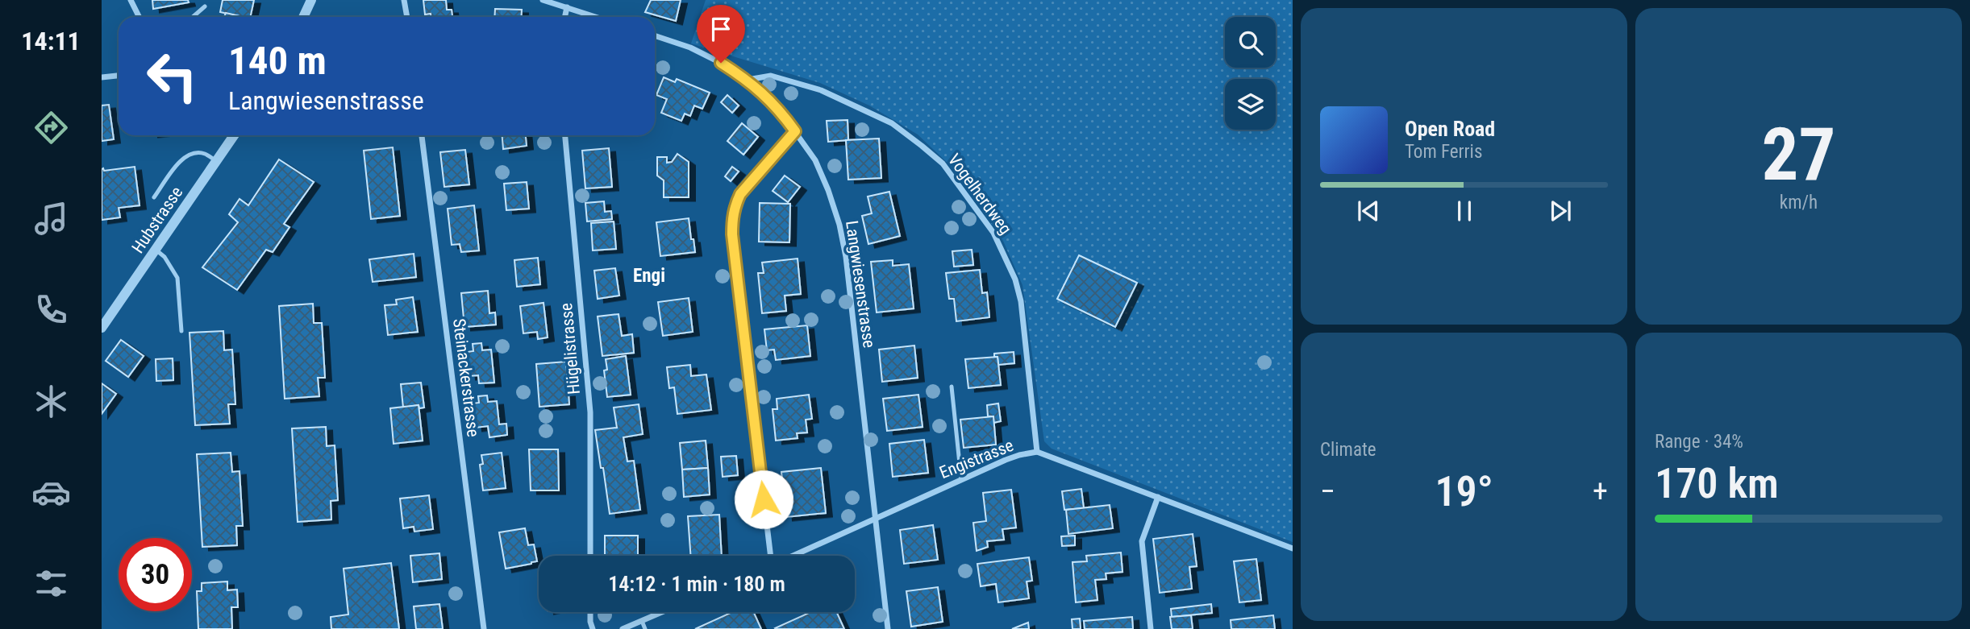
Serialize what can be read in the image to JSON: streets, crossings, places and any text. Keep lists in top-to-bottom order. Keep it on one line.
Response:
{"streets":{"street":["Vogelherdweg","Hubstrasse","Langwiesenstrasse","Hügelistrasse","Steinackerstrasse","Engistrasse"]},"crossings":[["Vogelherdweg","Langwiesenstrasse"],["Vogelherdweg","Engistrasse"],["Langwiesenstrasse","Engistrasse"]],"districts":["Engi"],"page":{"tabs":"14:11","tile":[["27","km/h"],"Climate",["Range · 34%","170 km"]],"turn":["140 m","Langwiesenstrasse"],"song":["Open Road","Tom Ferris"],"heat":["−","19°","+"],"limit":"30","trip":"14:12 · 1 min · 180 m"}}
